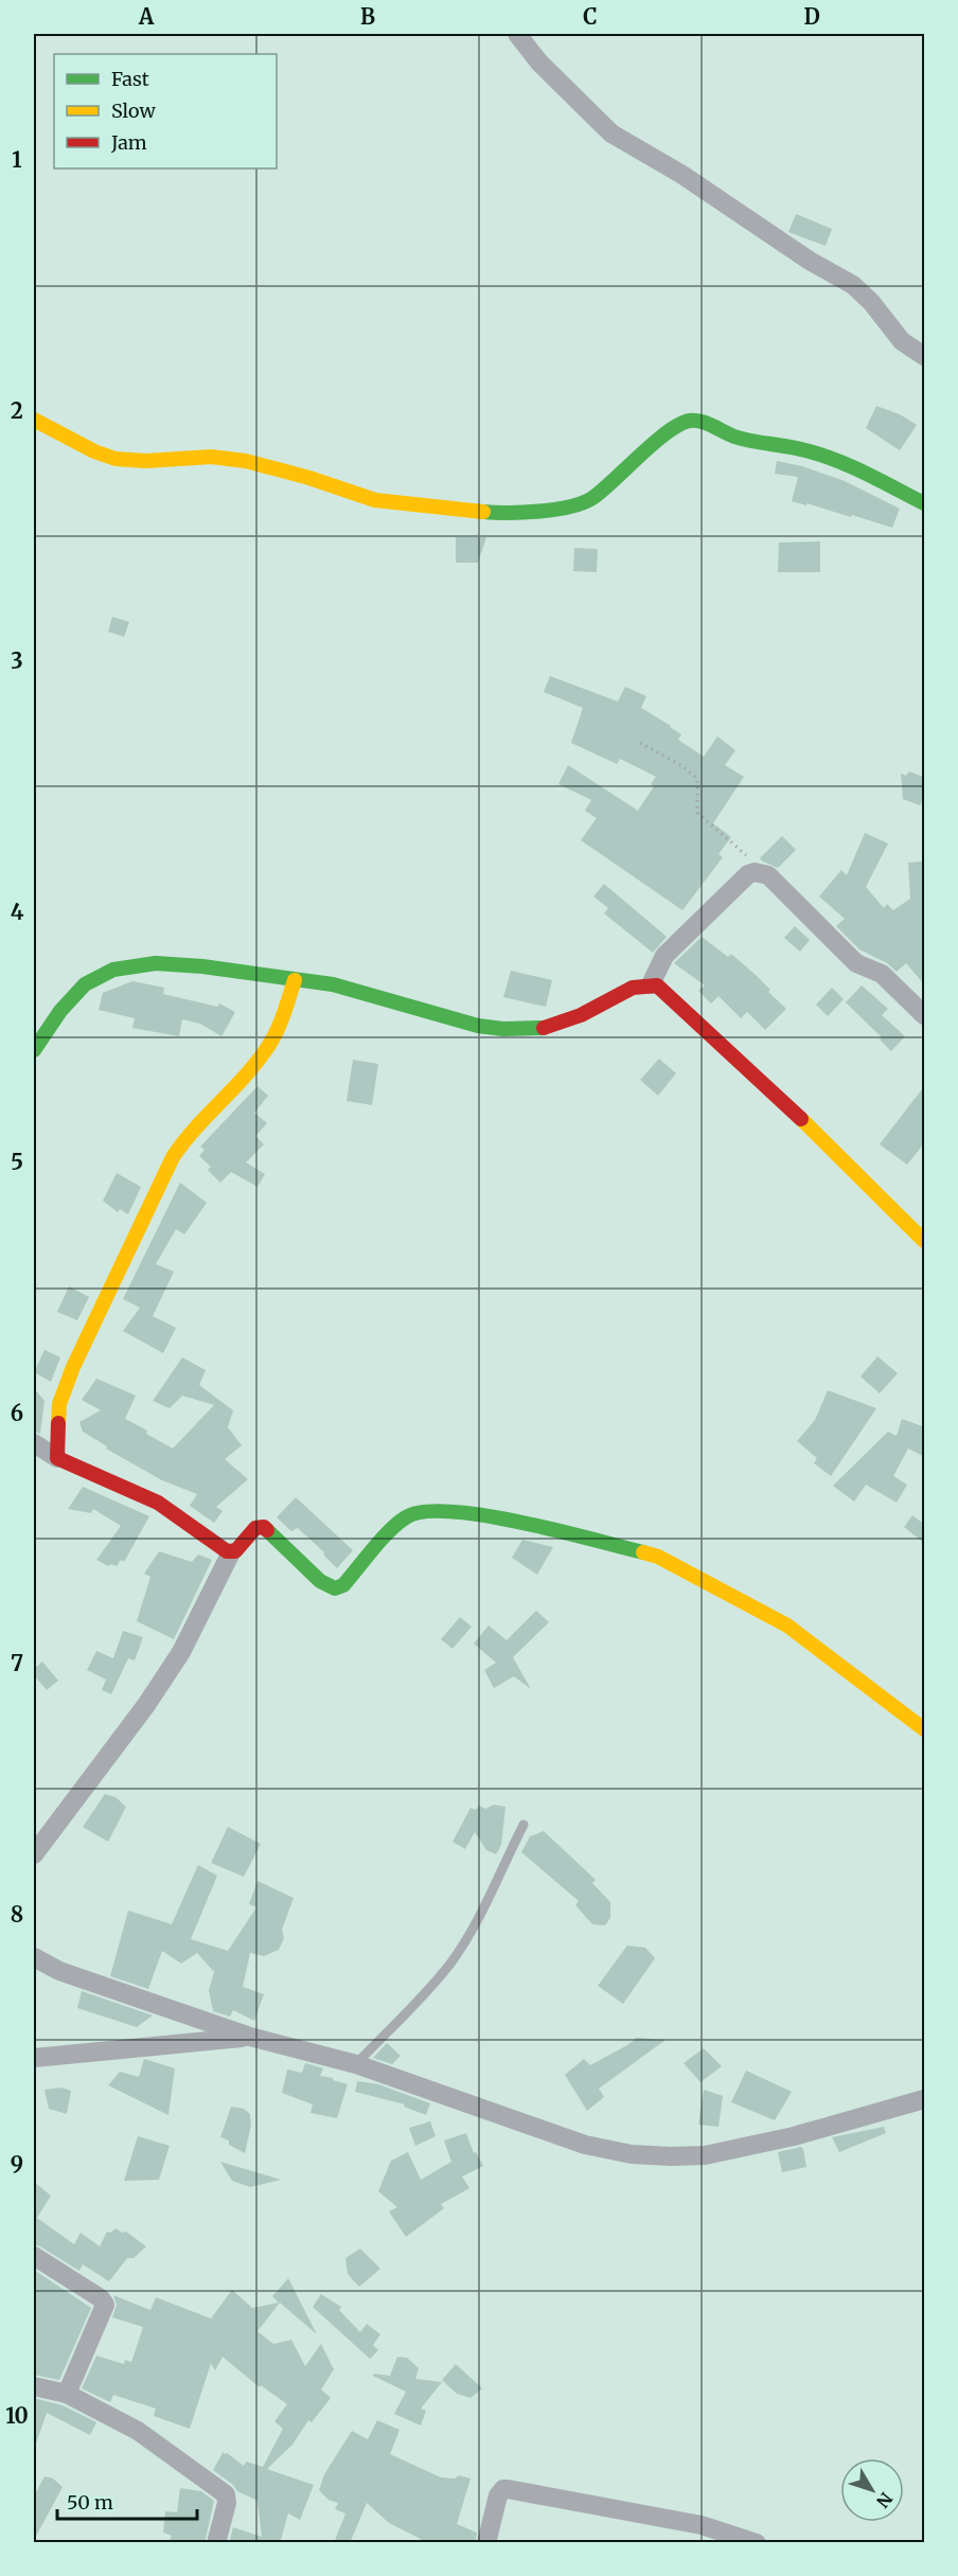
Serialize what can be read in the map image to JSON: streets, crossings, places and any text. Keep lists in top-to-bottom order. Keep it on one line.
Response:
{"legend":["Fast","Slow","Jam"],"scale_bar":"50 m","north":"bottom right","grid":{"columns":["A","B","C","D"],"rows":["1","2","3","4","5","6","7","8","9","10"]}}
